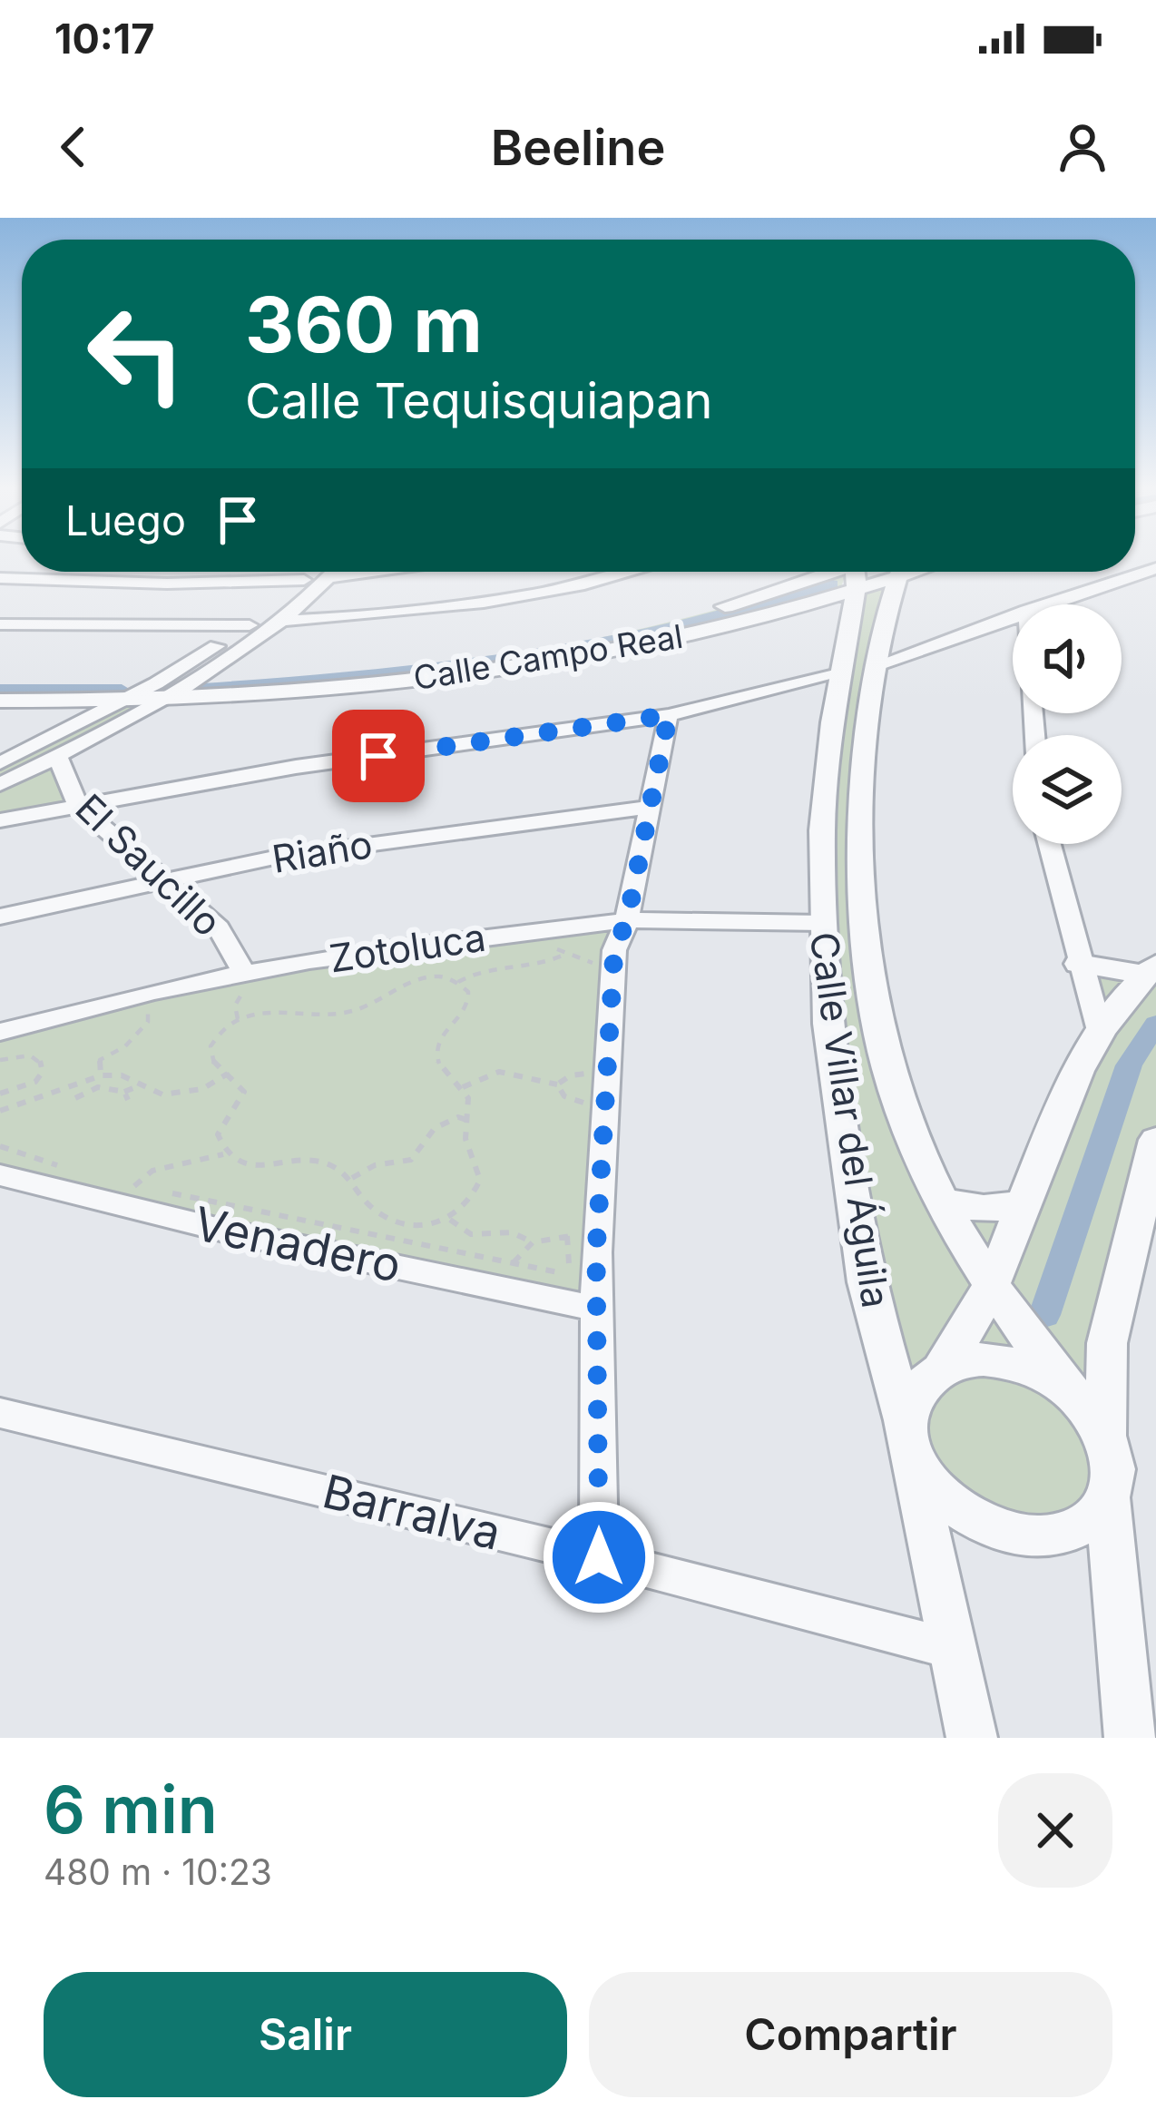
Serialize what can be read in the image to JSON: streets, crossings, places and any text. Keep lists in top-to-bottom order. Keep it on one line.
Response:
{"streets":{"street":["Calle Campo Real","Riaño","El Saucillo","Zotoluca","Calle Villar del Águila","Venadero","Barralva"]},"crossings":[["Calle Campo Real","Calle Villar del Águila"],["Riaño","El Saucillo"],["El Saucillo","Zotoluca"],["Zotoluca","Calle Villar del Águila"],["Calle Villar del Águila","Barralva"]],"page":{"status":"10:17","header":"Beeline","turn":["360 m","Calle Tequisquiapan"],"then":"Luego","heading":["6 min","480 m · 10:23"],"buttons":["Salir","Compartir"]}}
